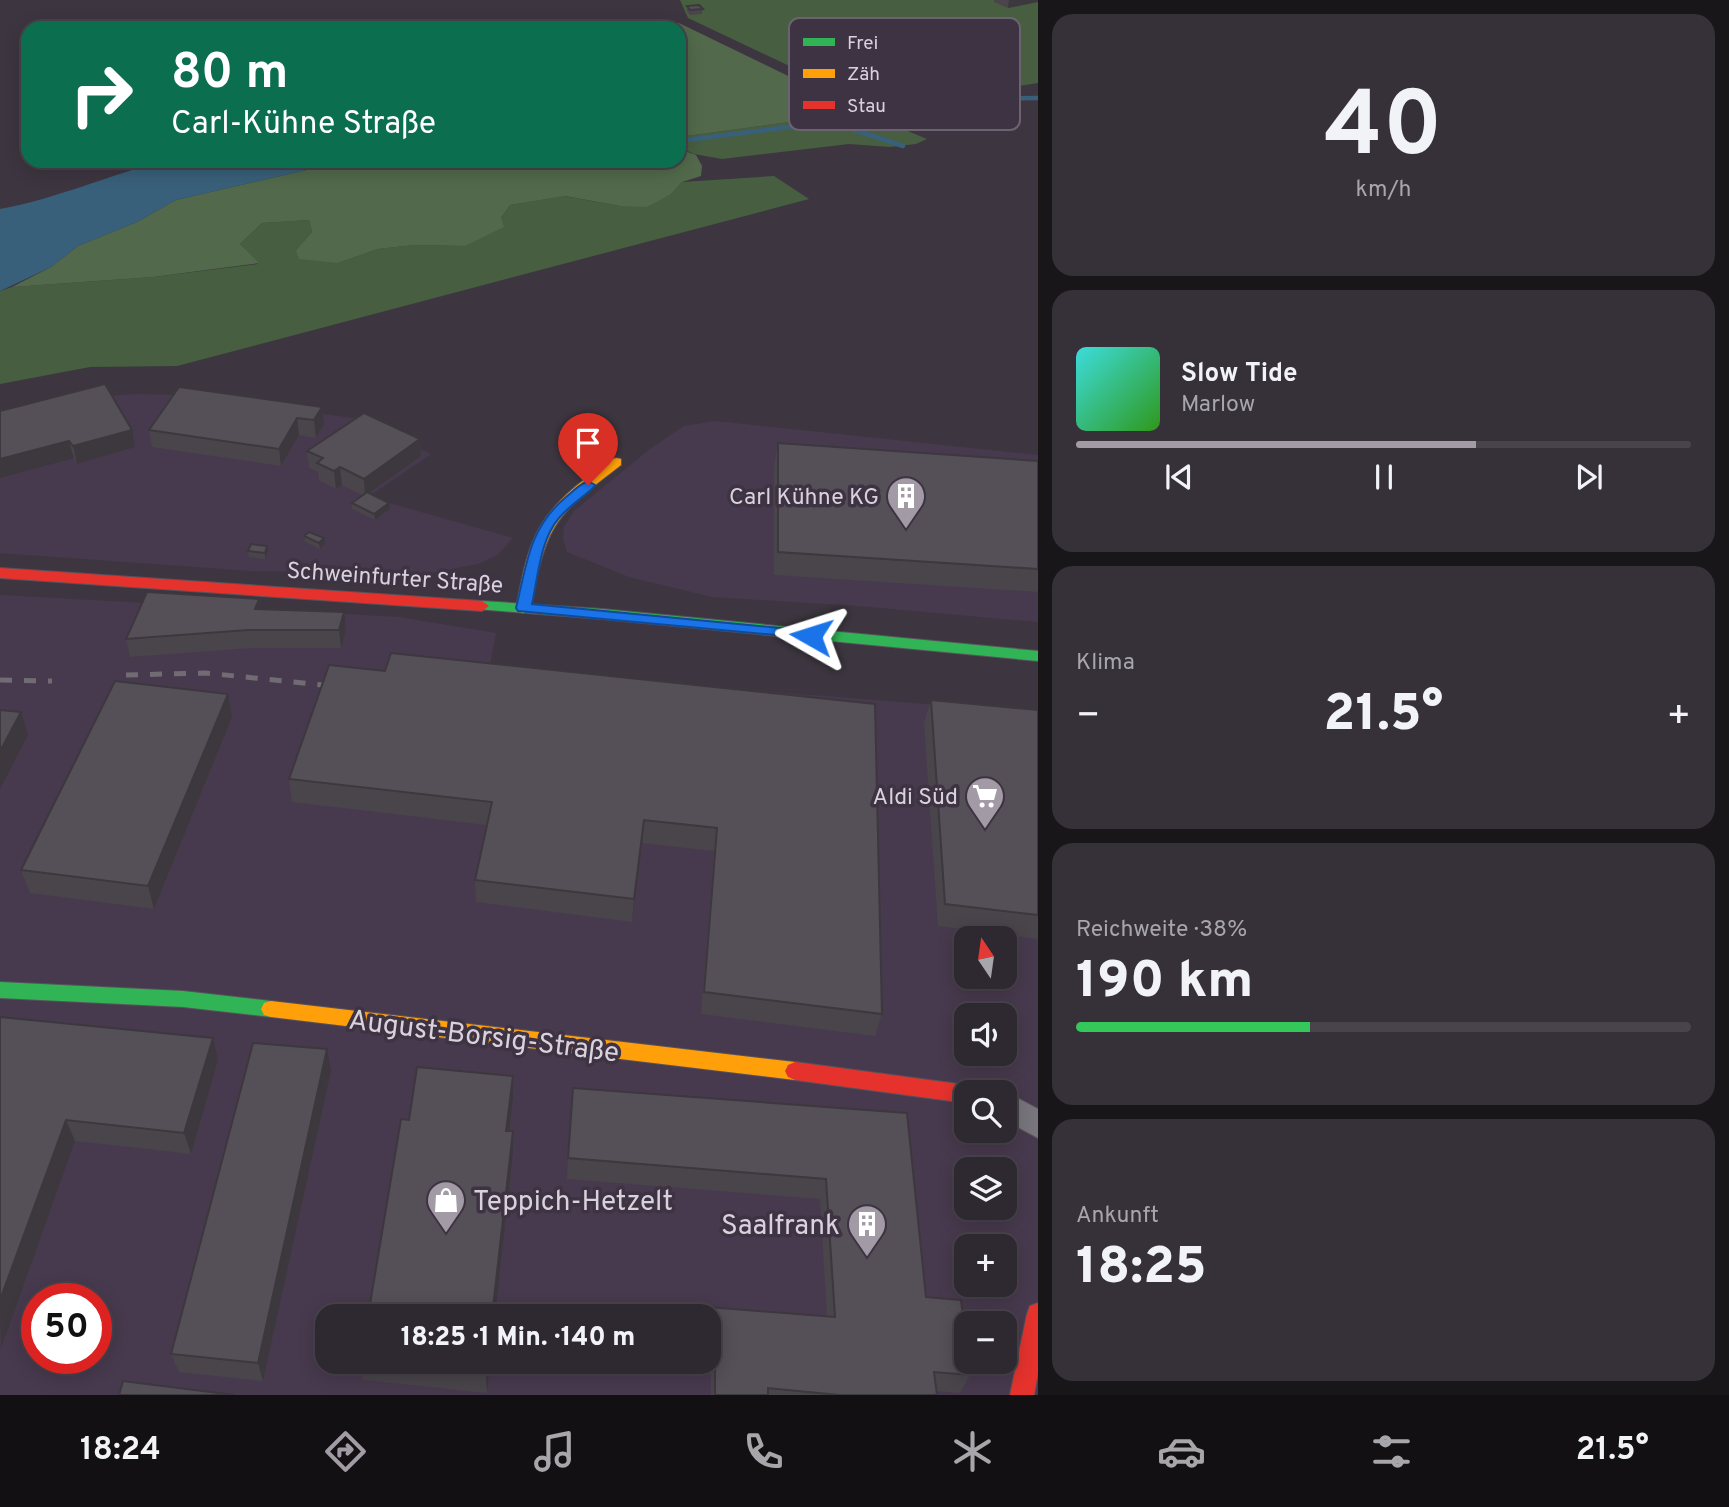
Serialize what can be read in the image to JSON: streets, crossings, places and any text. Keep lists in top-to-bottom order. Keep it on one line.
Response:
{"streets":{"street":["Schweinfurter Straße","August-Borsig-Straße"]},"places":{"building":["Carl Kühne KG","Saalfrank"],"supermarket":["Aldi Süd"],"shop":["Teppich-Hetzelt"]},"legend":["Frei","Zäh","Stau"],"north":"top","page":{"tile":[["40","km/h"],"Klima",["Reichweite · 38%","190 km"],["Ankunft","18:25"]],"turn":["80 m","Carl-Kühne Straße"],"song":["Slow Tide","Marlow"],"heat":["−","21.5°","+"],"map_buttons":["+","−"],"limit":"50","trip":"18:25 · 1 Min. · 140 m","tabs":["18:24","21.5°"]}}
